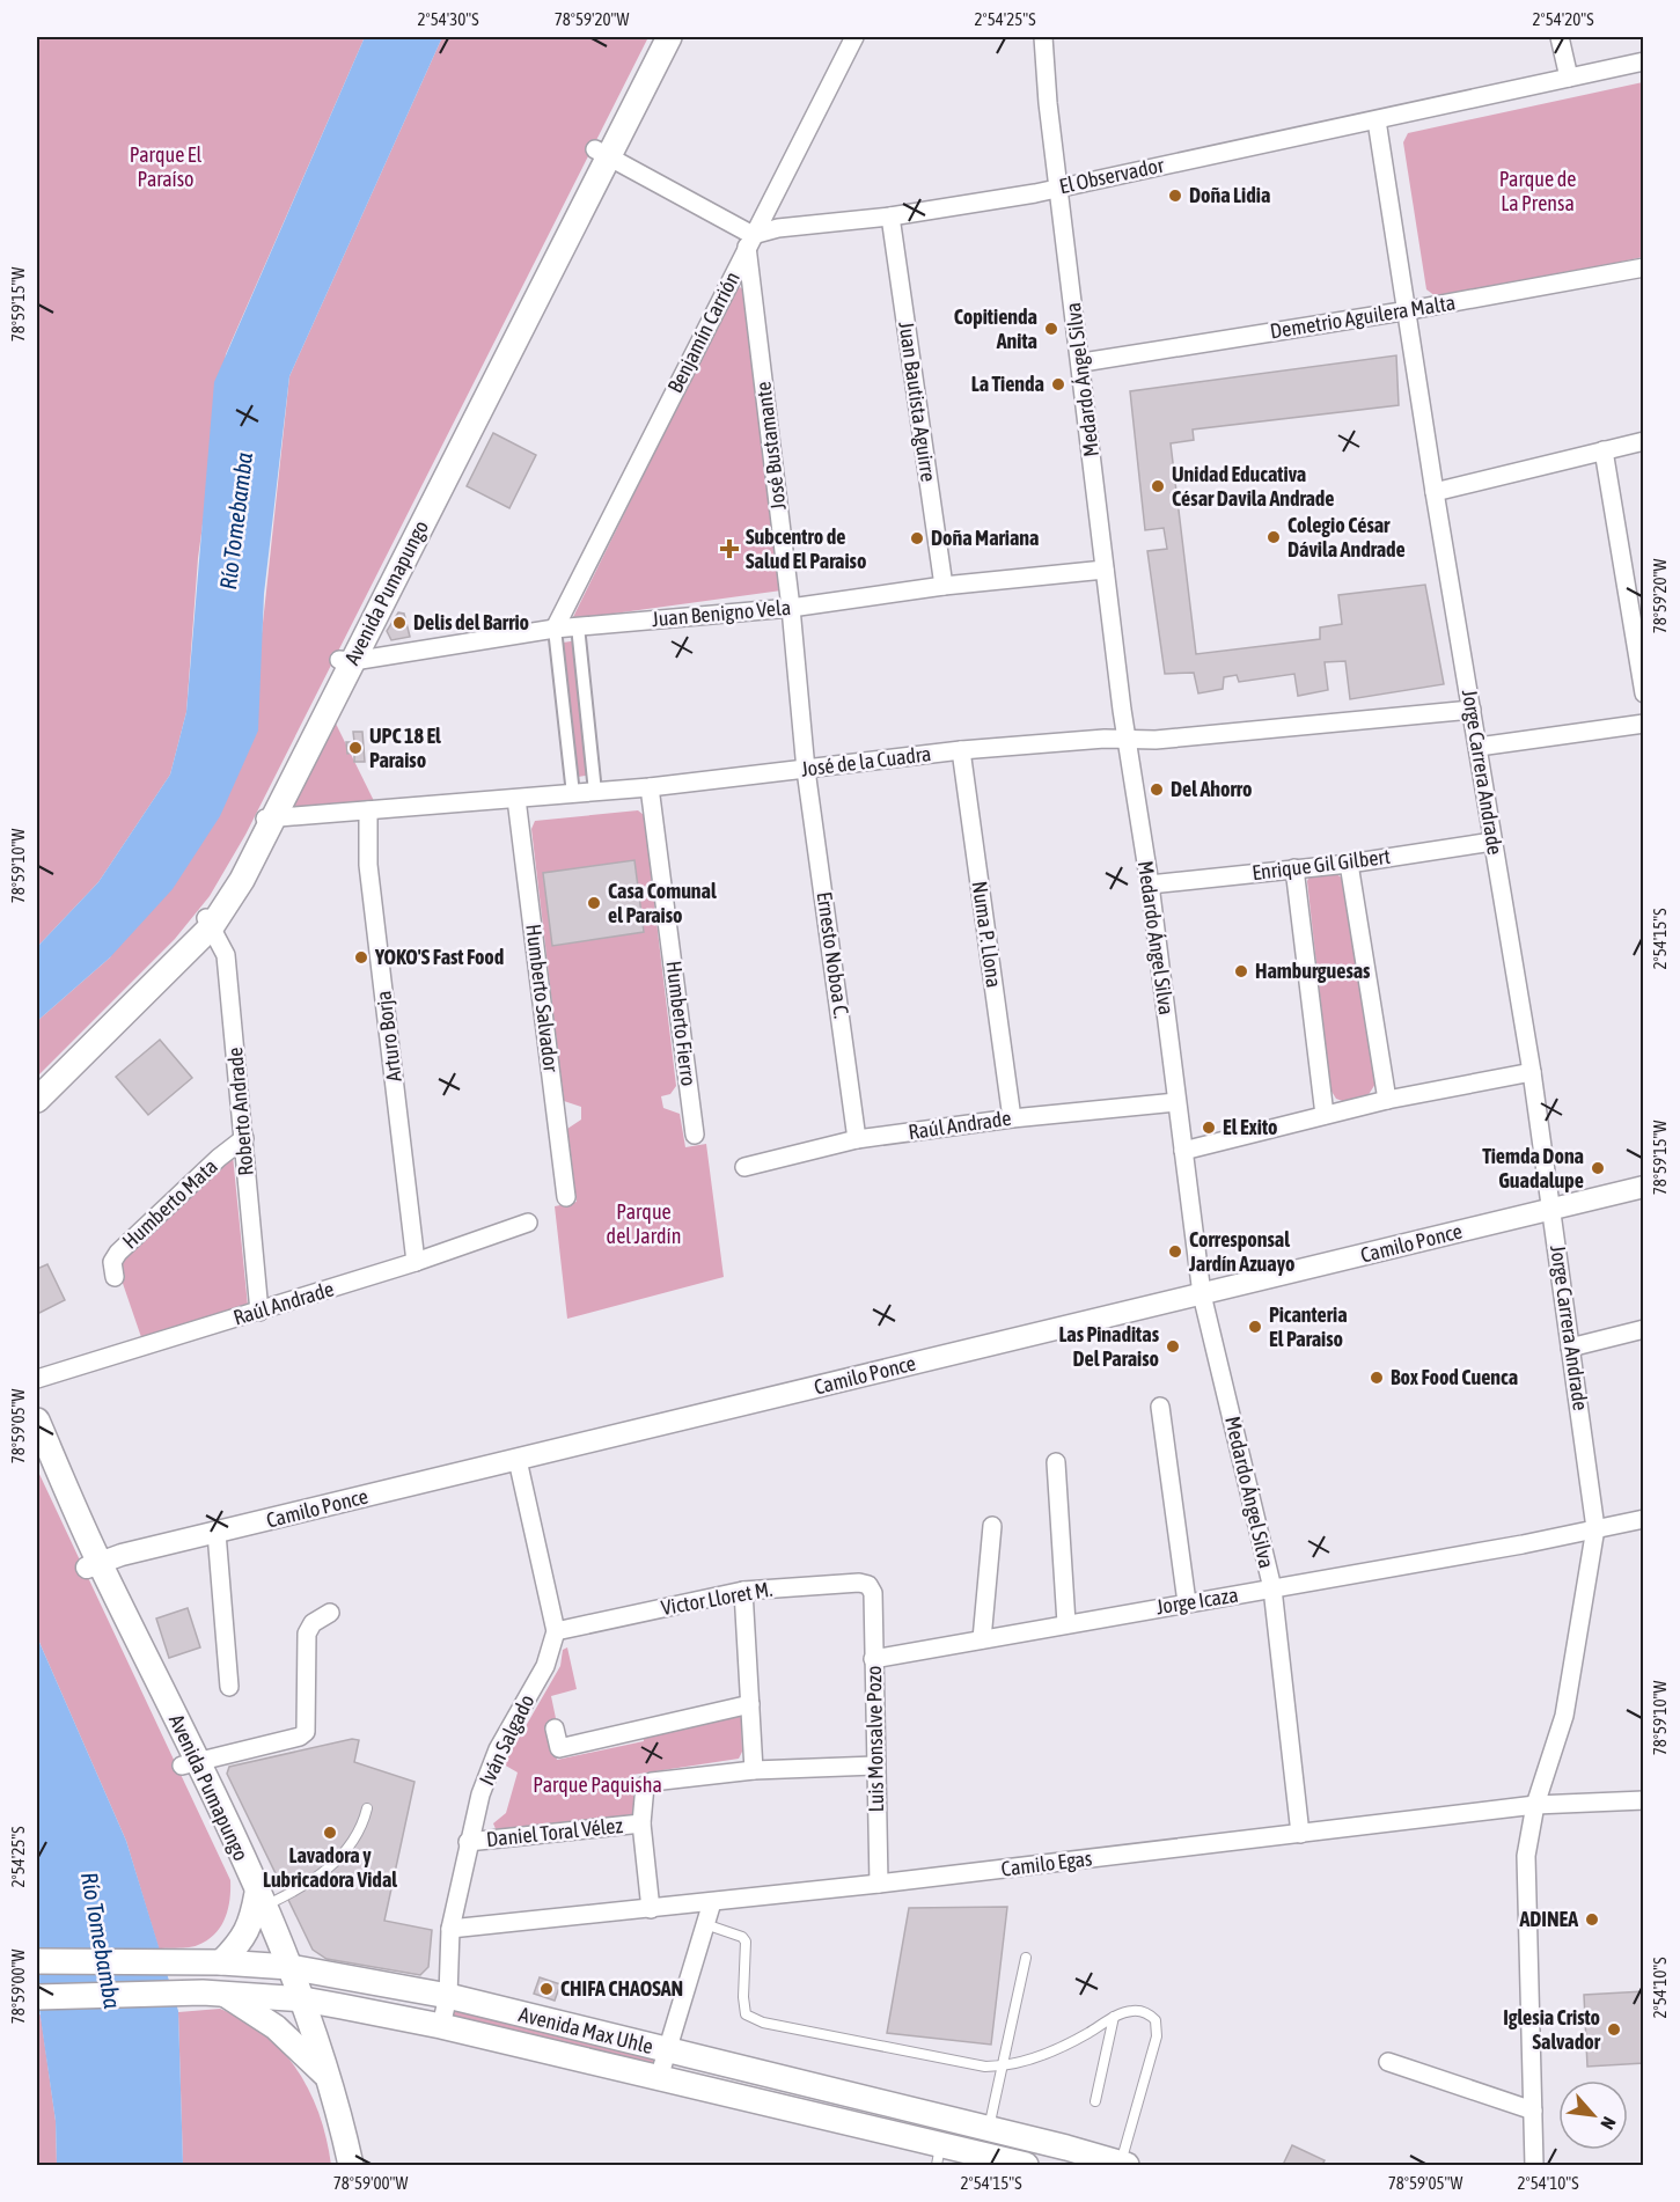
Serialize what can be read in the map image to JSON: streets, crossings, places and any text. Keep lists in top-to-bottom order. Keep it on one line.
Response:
{"streets":{"main road":["Avenida Pumapungo","Avenida Max Uhle"],"street":["El Observador","Demetrio Aguilera Malta","Benjamín Carrión","Medardo Ángel Silva","Juan Bautista Aguirre","José Bustamante","Juan Benigno Vela","José de la Cuadra","Jorge Carrera Andrade","Enrique Gil Gilbert","Numa P. Llona","Ernesto Noboa C.","Humberto Salvador","Humberto Fierro","Arturo Borja","Roberto Andrade","Raúl Andrade","Humberto Mata","Camilo Ponce","Victor Lloret M.","Jorge Icaza","Luis Monsalve Pozo","Iván Salgado","Daniel Toral Vélez","Camilo Egas"]},"crossings":[["El Observador","Benjamín Carrión"],["El Observador","Medardo Ángel Silva"],["El Observador","Juan Bautista Aguirre"],["El Observador","José Bustamante"],["El Observador","Jorge Carrera Andrade"],["Demetrio Aguilera Malta","Medardo Ángel Silva"],["Demetrio Aguilera Malta","Jorge Carrera Andrade"],["Benjamín Carrión","José Bustamante"],["Benjamín Carrión","Juan Benigno Vela"],["Medardo Ángel Silva","Juan Benigno Vela"],["Medardo Ángel Silva","José de la Cuadra"],["Medardo Ángel Silva","Enrique Gil Gilbert"],["Medardo Ángel Silva","Raúl Andrade"],["Medardo Ángel Silva","Camilo Ponce"],["Medardo Ángel Silva","Jorge Icaza"],["Medardo Ángel Silva","Camilo Egas"],["Juan Bautista Aguirre","Juan Benigno Vela"],["José Bustamante","Juan Benigno Vela"],["José Bustamante","José de la Cuadra"],["José Bustamante","Ernesto Noboa C."],["Avenida Pumapungo","Juan Benigno Vela"],["Avenida Pumapungo","José de la Cuadra"],["Avenida Pumapungo","Roberto Andrade"],["Avenida Pumapungo","Camilo Ponce"],["Avenida Pumapungo","Avenida Max Uhle"],["José de la Cuadra","Jorge Carrera Andrade"],["José de la Cuadra","Numa P. Llona"],["José de la Cuadra","Ernesto Noboa C."],["José de la Cuadra","Humberto Salvador"],["José de la Cuadra","Humberto Fierro"],["José de la Cuadra","Arturo Borja"],["Jorge Carrera Andrade","Enrique Gil Gilbert"],["Jorge Carrera Andrade","Camilo Ponce"],["Jorge Carrera Andrade","Jorge Icaza"],["Jorge Carrera Andrade","Camilo Egas"],["Numa P. Llona","Raúl Andrade"],["Ernesto Noboa C.","Raúl Andrade"],["Arturo Borja","Raúl Andrade"],["Roberto Andrade","Raúl Andrade"],["Roberto Andrade","Humberto Mata"],["Camilo Ponce","Iván Salgado"],["Victor Lloret M.","Luis Monsalve Pozo"],["Victor Lloret M.","Iván Salgado"],["Jorge Icaza","Luis Monsalve Pozo"],["Luis Monsalve Pozo","Camilo Egas"],["Iván Salgado","Daniel Toral Vélez"],["Iván Salgado","Camilo Egas"],["Iván Salgado","Avenida Max Uhle"]],"water":["Río Tomebamba"],"parks":["Parque El Paraíso","Parque de La Prensa","Parque del Jardín","Parque Paquisha"],"places":{"other":["Doña Lidia","Copitienda Anita","La Tienda","Unidad Educativa César Davila Andrade","Colegio César Dávila Andrade","Doña Mariana","Delis del Barrio","UPC 18 El Paraiso","Del Ahorro","Casa Comunal el Paraiso","YOKO'S Fast Food","Hamburguesas","El Exito","Tiemda Dona Guadalupe","Corresponsal Jardín Azuayo","Picanteria El Paraiso","Las Pinaditas Del Paraiso","Box Food Cuenca","Lavadora y Lubricadora Vidal","ADINEA","CHIFA CHAOSAN","Iglesia Cristo Salvador"],"health":["Subcentro de Salud El Paraiso"]},"north":"bottom right","coordinates":["2°54'30\"S","78°59'20\"W","2°54'25\"S","2°54'20\"S","78°59'15\"W","78°59'10\"W","2°54'15\"S","78°59'05\"W","78°59'00\"W","2°54'10\"S"]}
